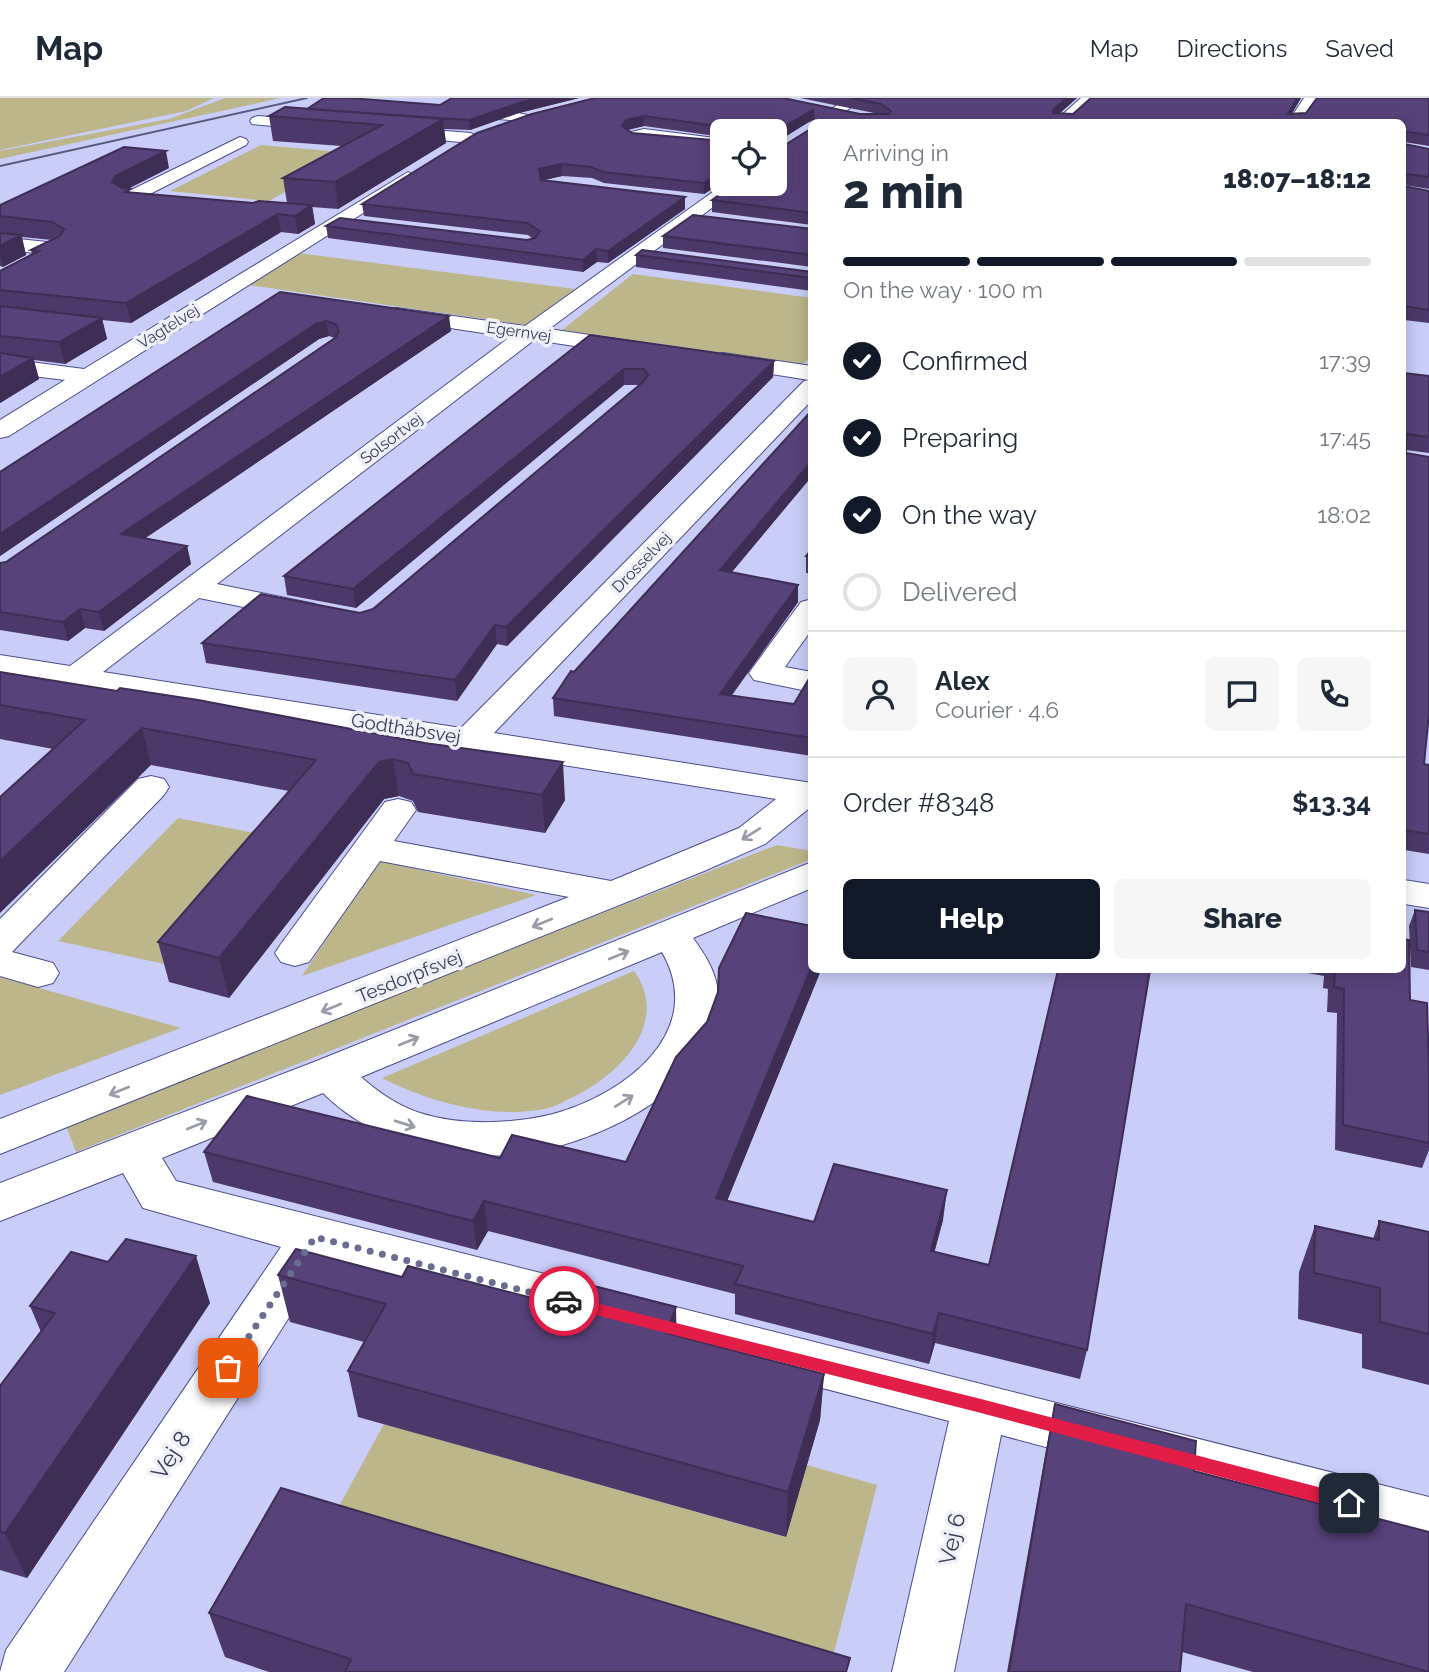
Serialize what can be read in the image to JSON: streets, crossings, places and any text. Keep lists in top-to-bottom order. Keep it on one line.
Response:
{"streets":{"street":["Vagtelvej","Egernvej","Solsortvej","Drosselvej","Godthåbsvej","Tesdorpfsvej","Vej 8","Vej 6"]},"crossings":[["Egernvej","Solsortvej"],["Solsortvej","Godthåbsvej"],["Drosselvej","Godthåbsvej"]],"page":{"header":"Map","nav":["Map","Directions","Saved"],"heading":["2 min","Arriving in","18:07–18:12"],"panel":["Alex","Courier · 4.6","Order #8348","$13.34"],"bar":"On the way · 100 m","list":[["Confirmed","17:39"],["Preparing","17:45"],["On the way","18:02"],"Delivered"],"buttons":["Help","Share"]}}
